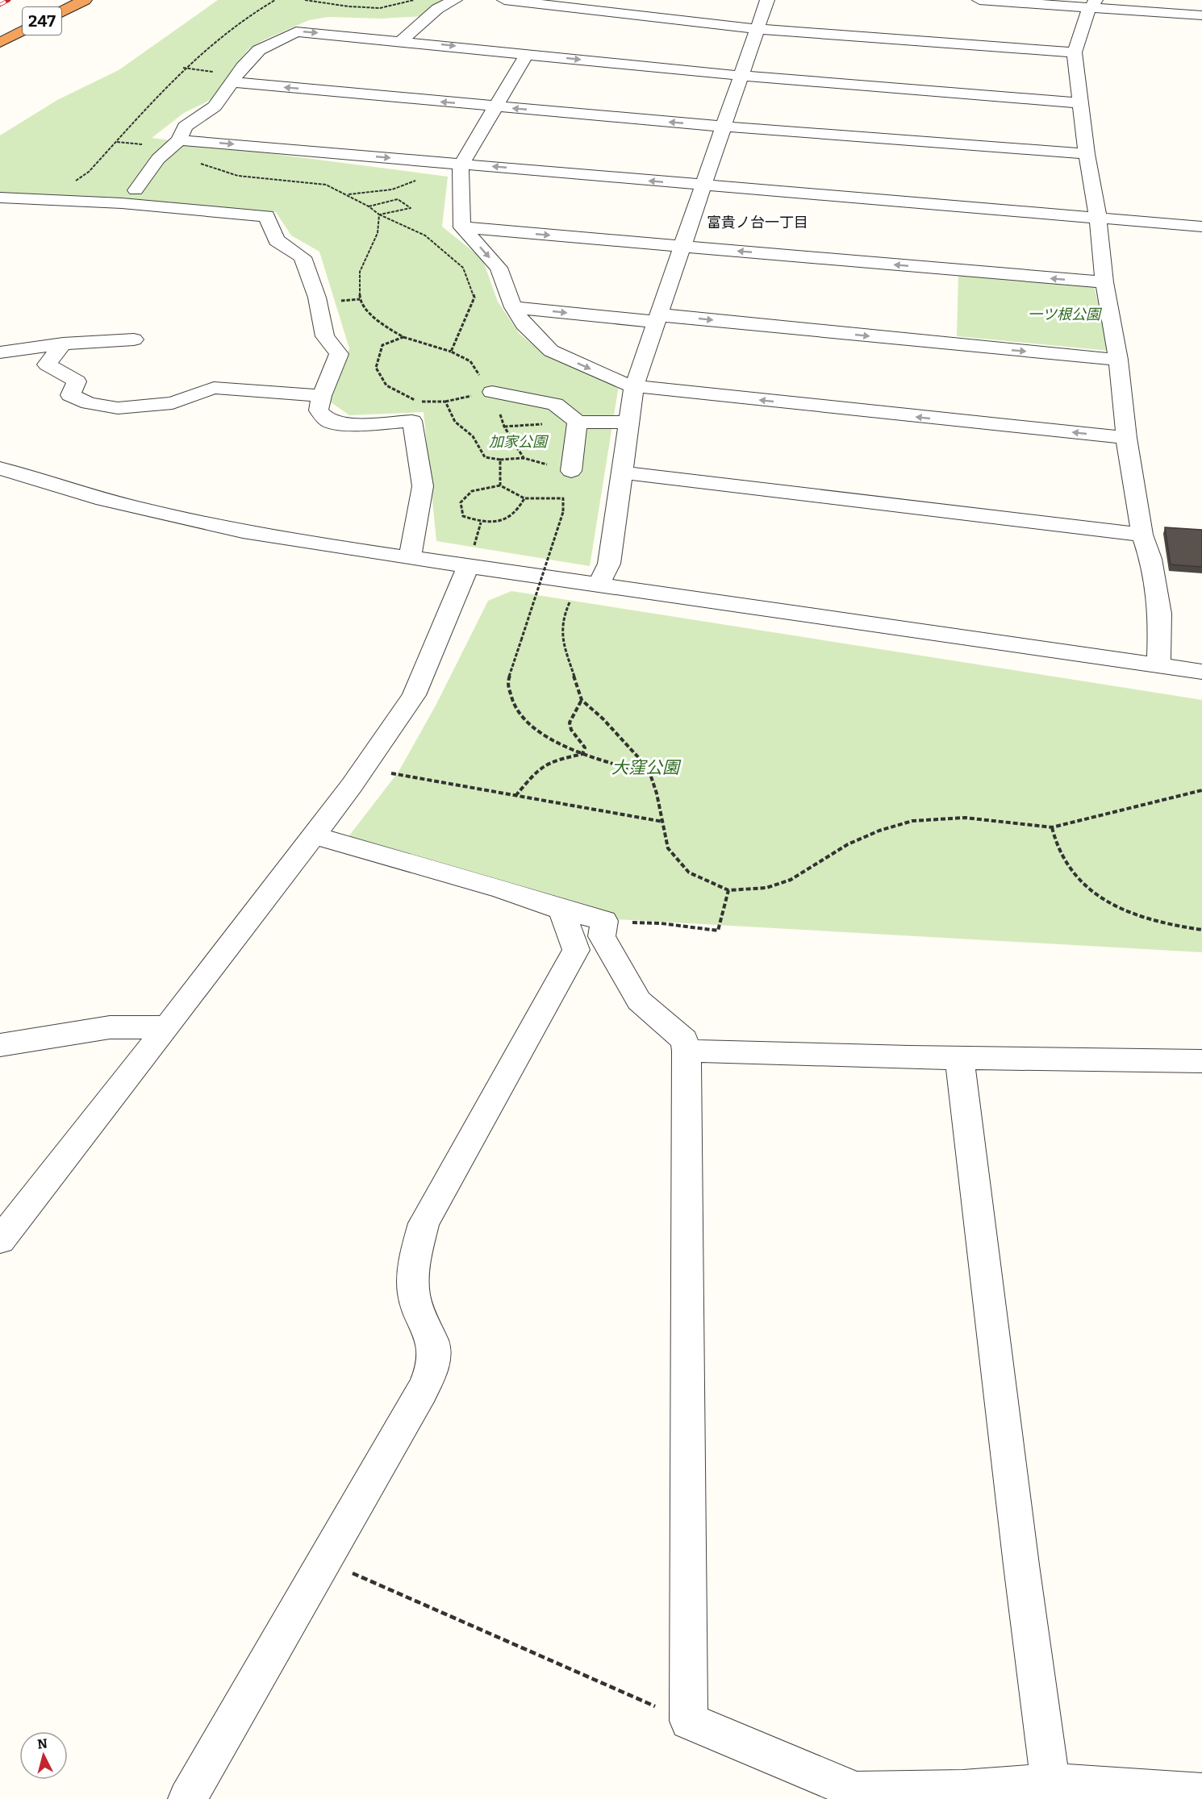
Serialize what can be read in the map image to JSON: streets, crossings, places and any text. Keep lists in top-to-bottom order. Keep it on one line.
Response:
{"streets":{"highway":["247"]},"districts":["富貴ノ台一丁目"],"parks":["一ツ根公園","加家公園","大窪公園"],"north":"top"}
